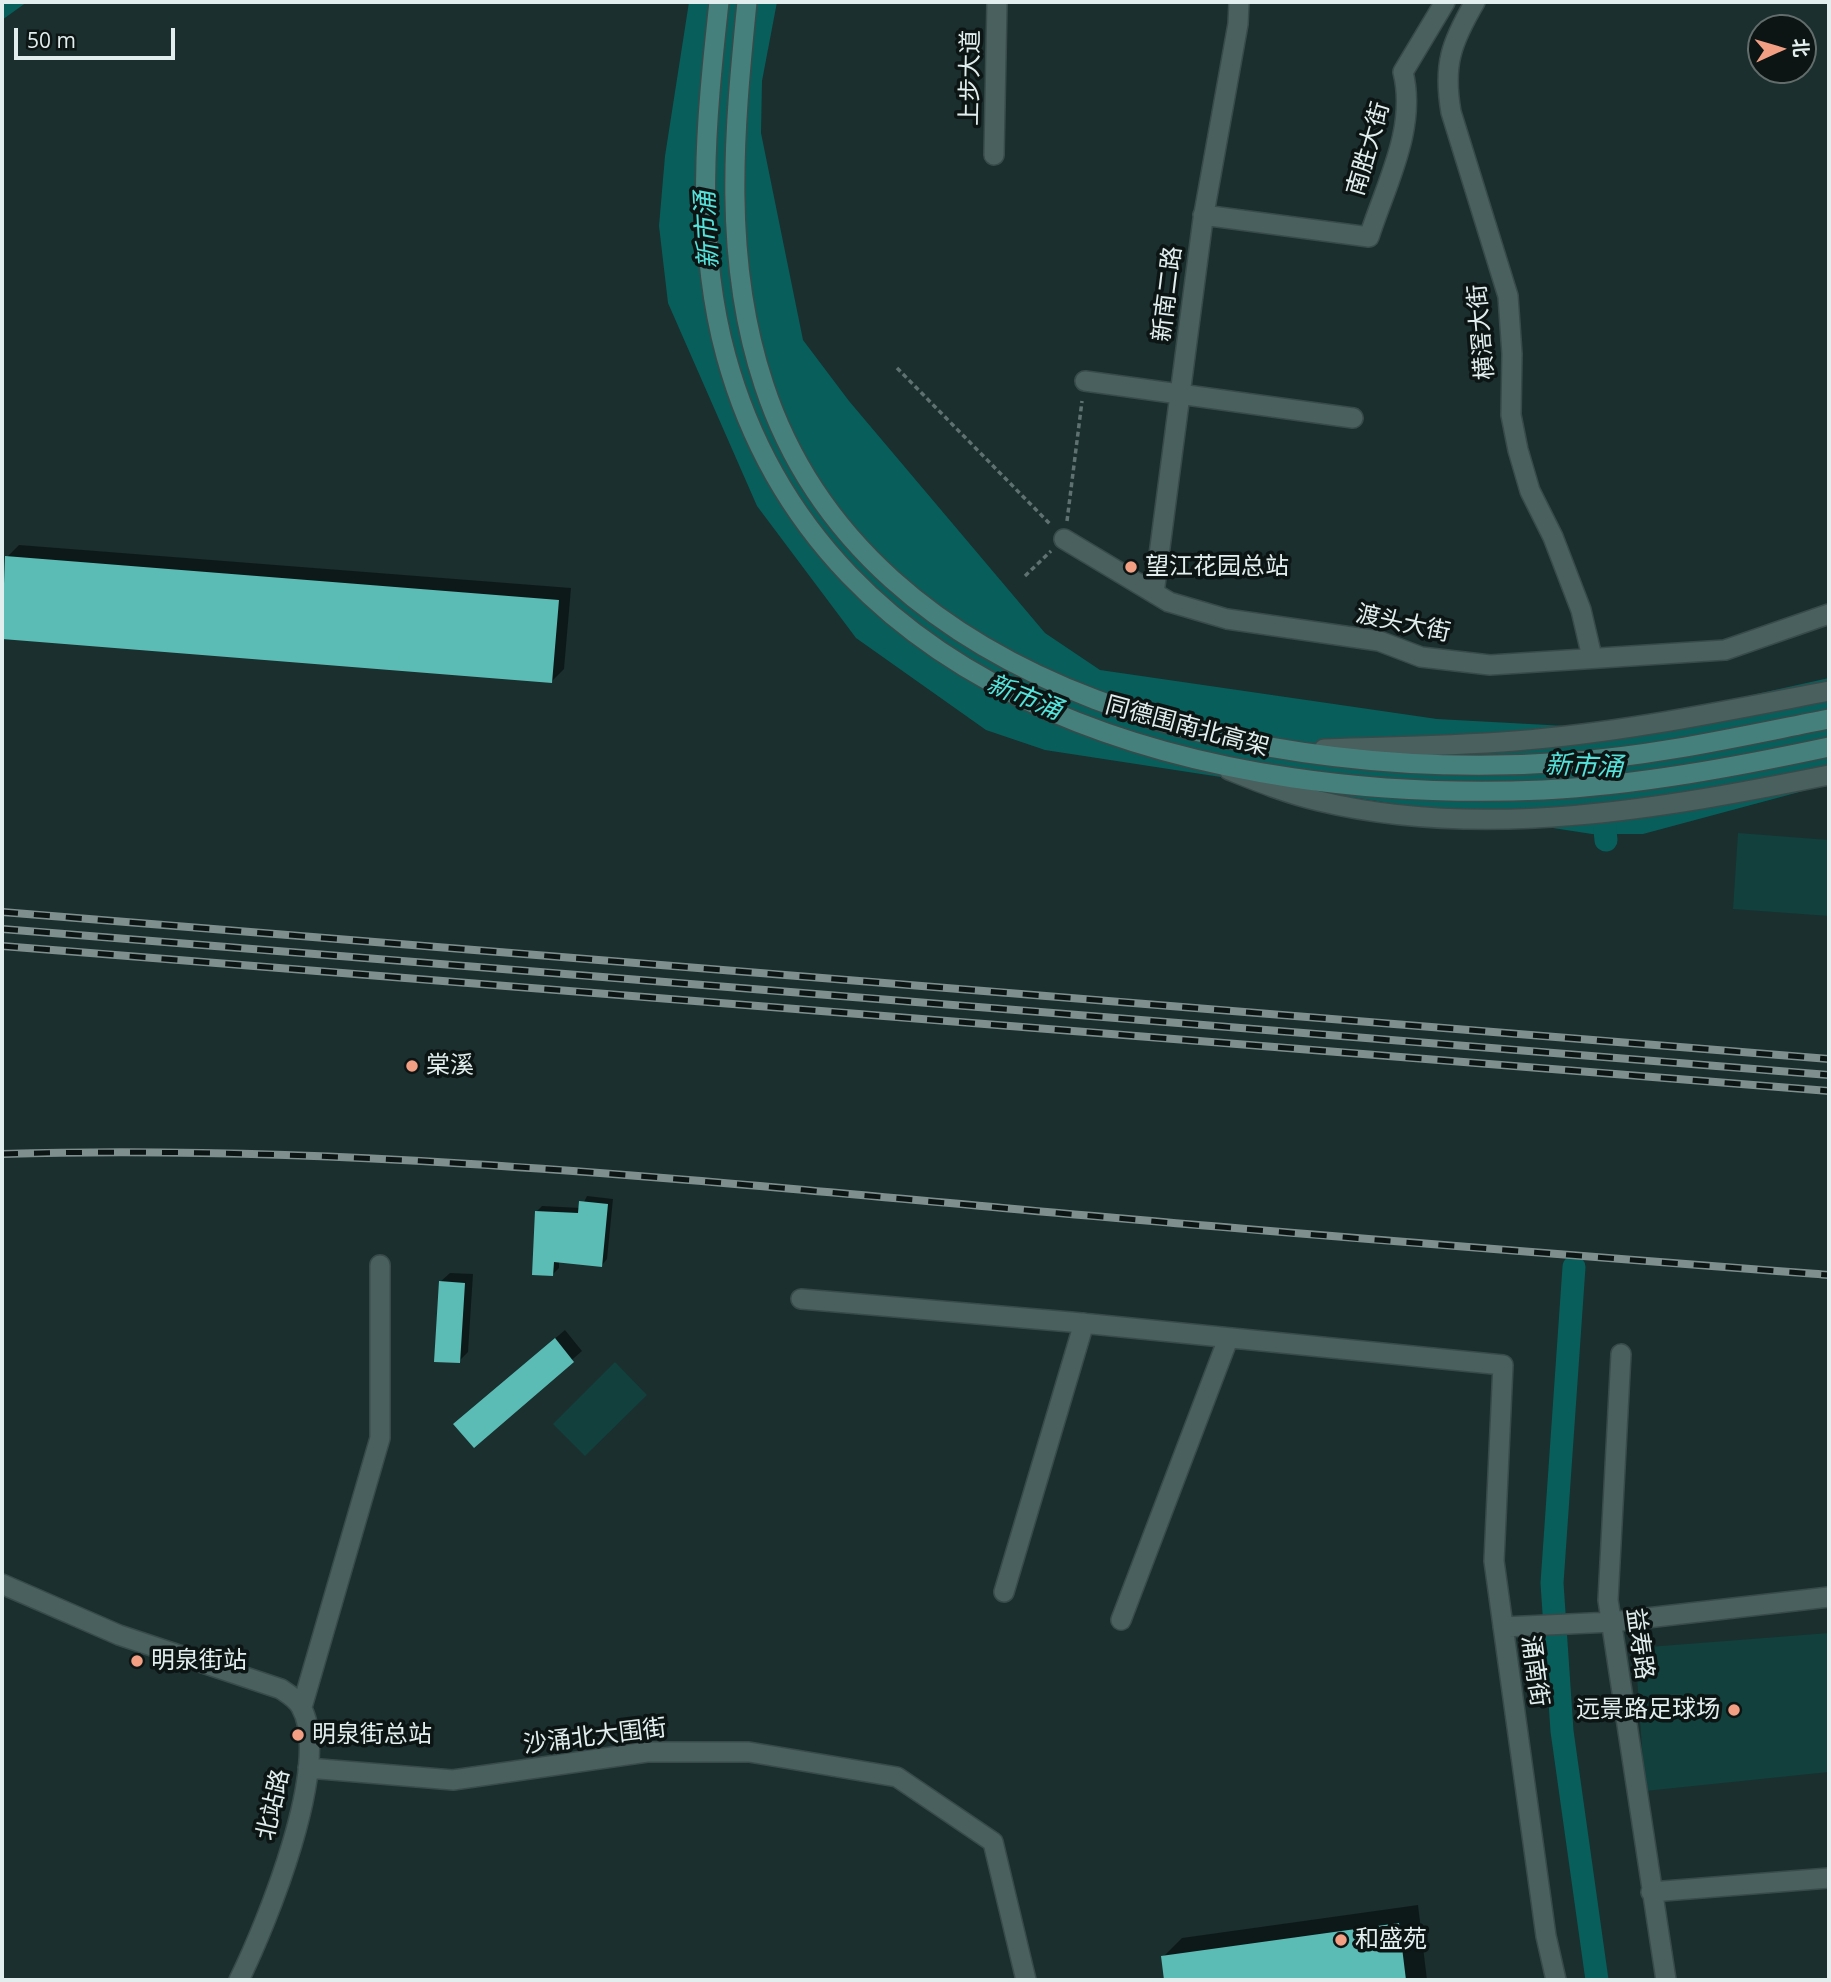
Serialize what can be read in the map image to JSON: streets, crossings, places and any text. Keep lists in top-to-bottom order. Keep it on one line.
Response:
{"streets":{"main road":["同德围南北高架"],"street":["上步大道","南胜大街","新南二路","横滘大街","渡头大街","益寿路","涌南街","沙涌北大围街","北站路"]},"crossings":[["南胜大街","新南二路"],["新南二路","渡头大街"],["横滘大街","渡头大街"],["沙涌北大围街","北站路"]],"water":["新市涌"],"places":["望江花园总站","棠溪","明泉街站","远景路足球场","明泉街总站","和盛苑"],"scale_bar":"50 m","north":"right"}
